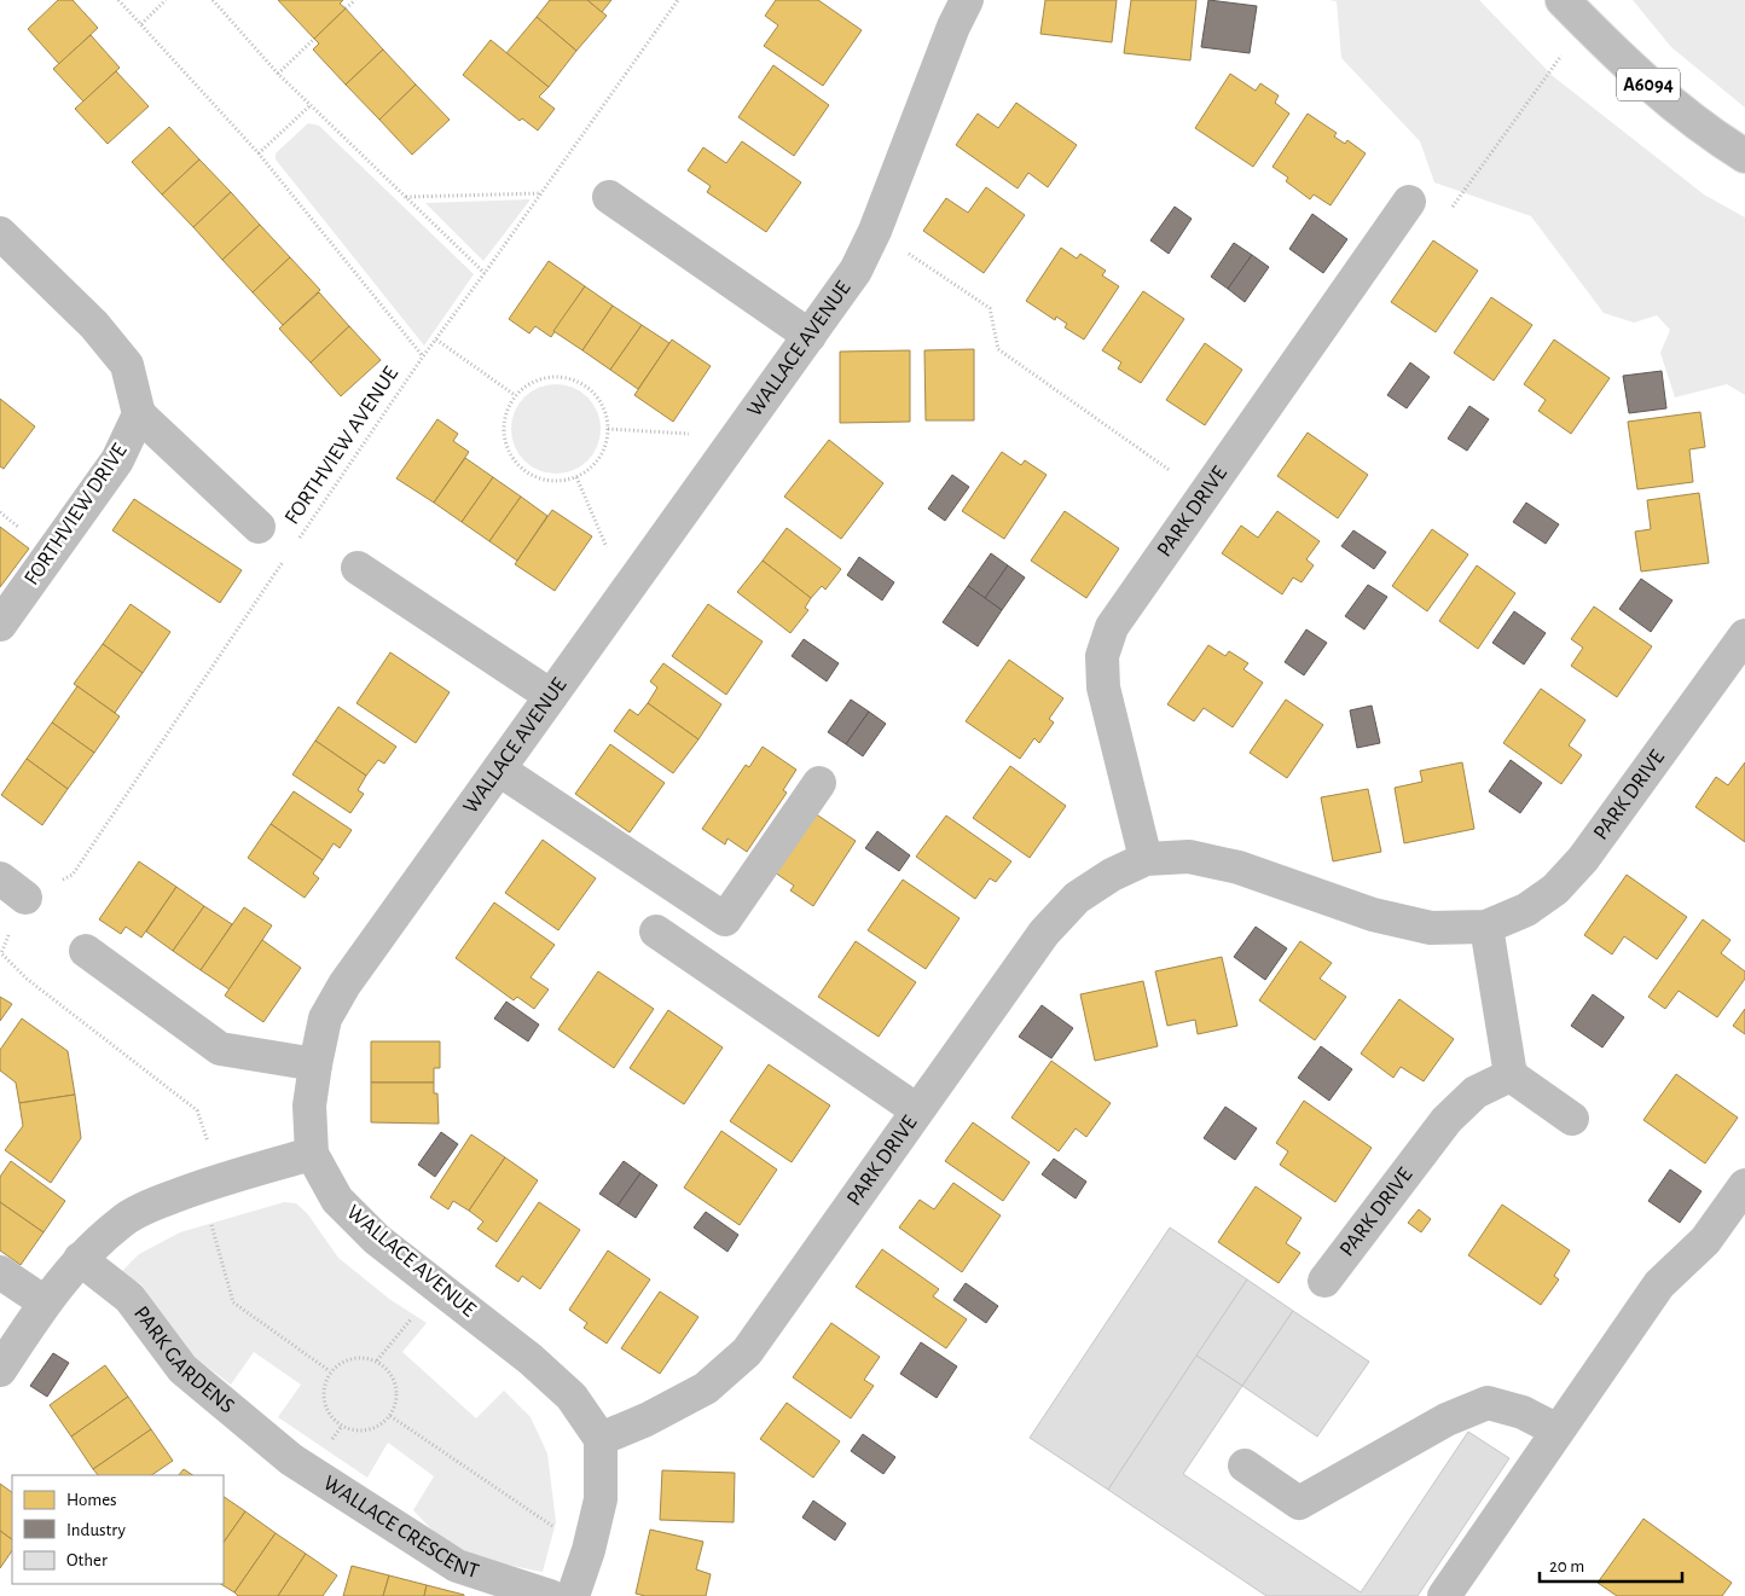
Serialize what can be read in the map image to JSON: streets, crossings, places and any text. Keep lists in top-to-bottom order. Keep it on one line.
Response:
{"streets":{"street":["A6094","WALLACE AVENUE","PARK DRIVE","FORTHVIEW DRIVE","PARK GARDENS","WALLACE CRESCENT"],"path":["FORTHVIEW AVENUE"]},"crossings":[["WALLACE AVENUE","PARK DRIVE"],["PARK GARDENS","WALLACE CRESCENT"]],"legend":["Homes","Industry","Other"],"scale_bar":"20 m"}
